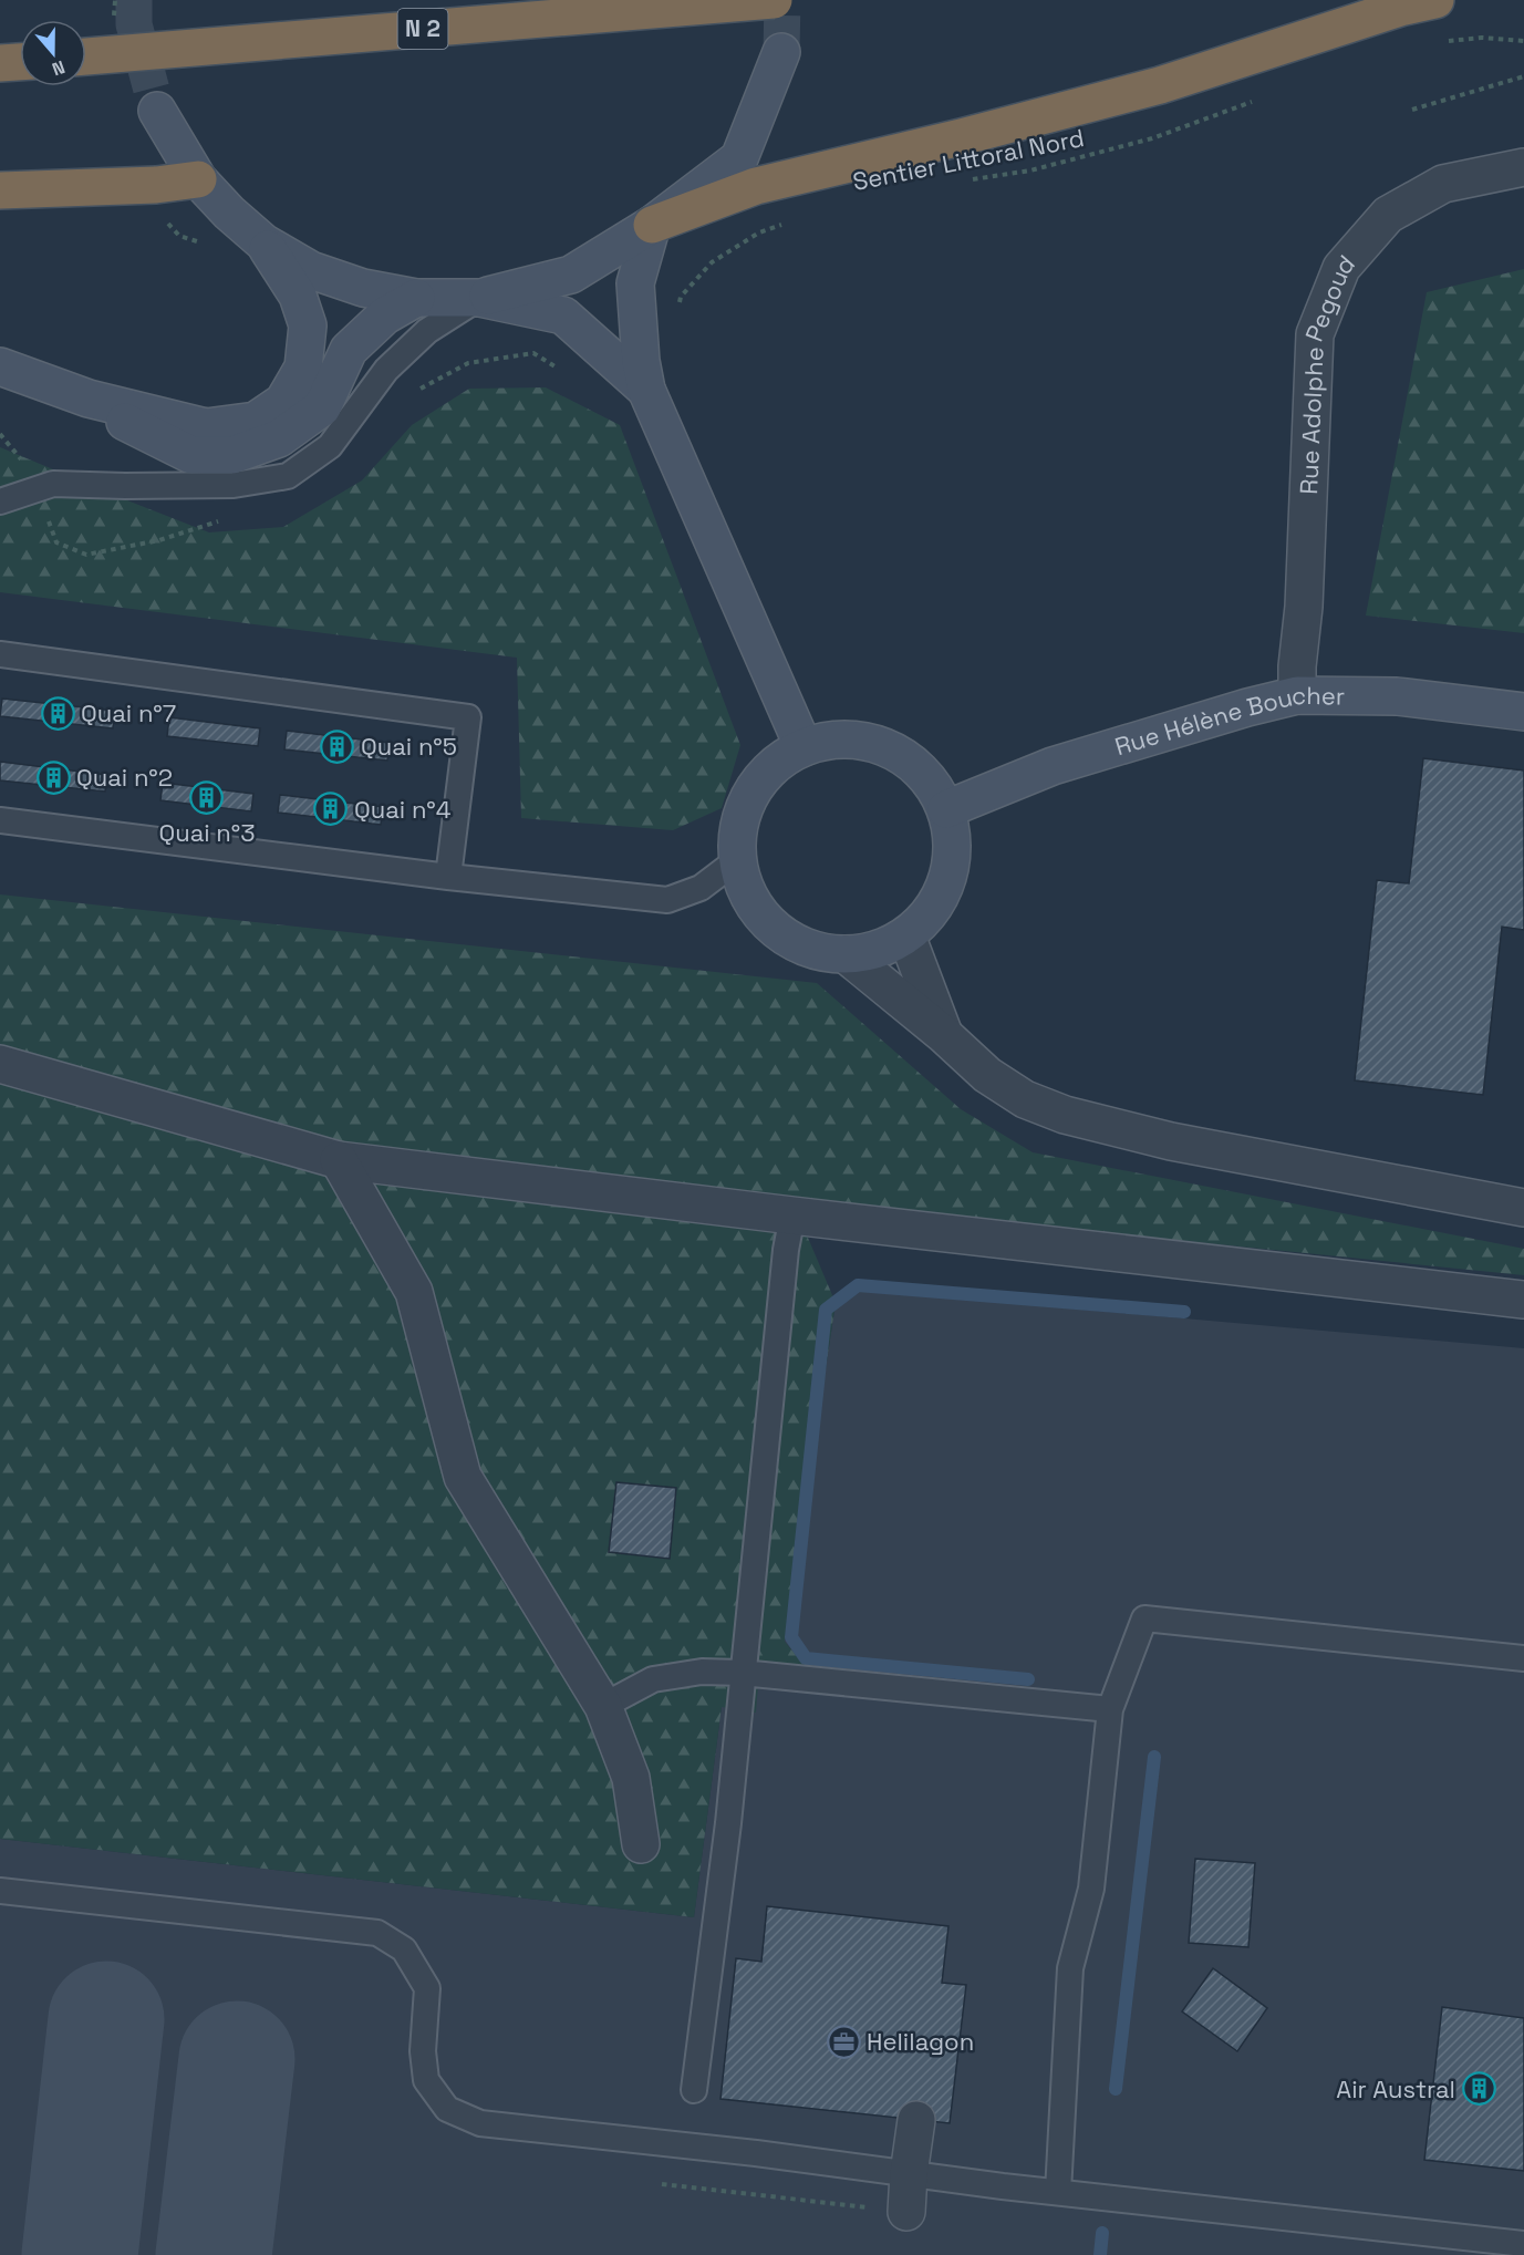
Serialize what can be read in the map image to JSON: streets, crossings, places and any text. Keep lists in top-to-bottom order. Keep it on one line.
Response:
{"streets":{"highway":["N 2"],"street":["Rue Adolphe Pegoud","Rue Hélène Boucher"],"path":["Sentier Littoral Nord"]},"crossings":[["Rue Adolphe Pegoud","Rue Hélène Boucher"]],"places":{"building":["Quai n°7","Quai n°5","Quai n°2","Quai n°3","Quai n°4","Air Austral"],"office":["Helilagon"]},"north":"bottom"}
